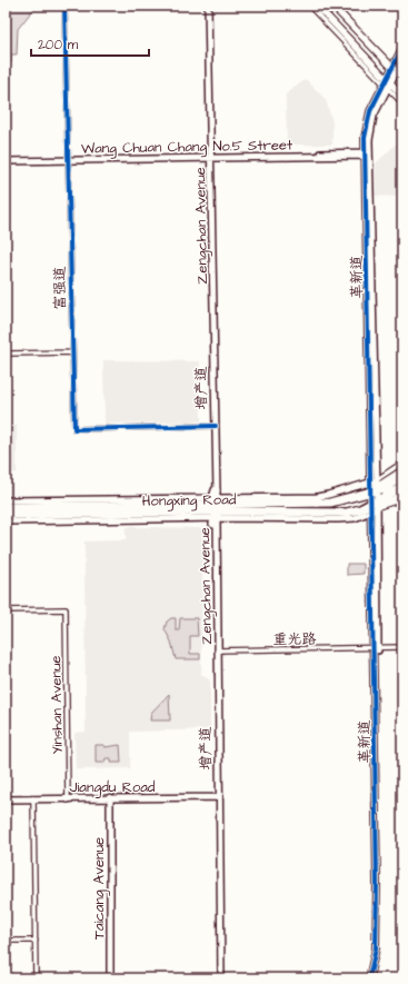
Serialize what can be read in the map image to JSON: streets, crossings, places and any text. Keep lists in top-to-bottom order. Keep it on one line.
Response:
{"streets":{"highway":["Hongxing Road"],"street":["Wang Chuan Chang No.5 Street","Zengchan Avenue","革新道","富强道","增产道","重光路","Yinshan Avenue","Jiangdu Road","Taicang Avenue"]},"crossings":[["Wang Chuan Chang No.5 Street","革新道"],["Wang Chuan Chang No.5 Street","富强道"],["Wang Chuan Chang No.5 Street","增产道"],["Zengchan Avenue","重光路"],["Zengchan Avenue","Jiangdu Road"],["革新道","Hongxing Road"],["革新道","重光路"],["富强道","增产道"],["Yinshan Avenue","Jiangdu Road"],["Jiangdu Road","Taicang Avenue"]],"scale_bar":"200 m"}
